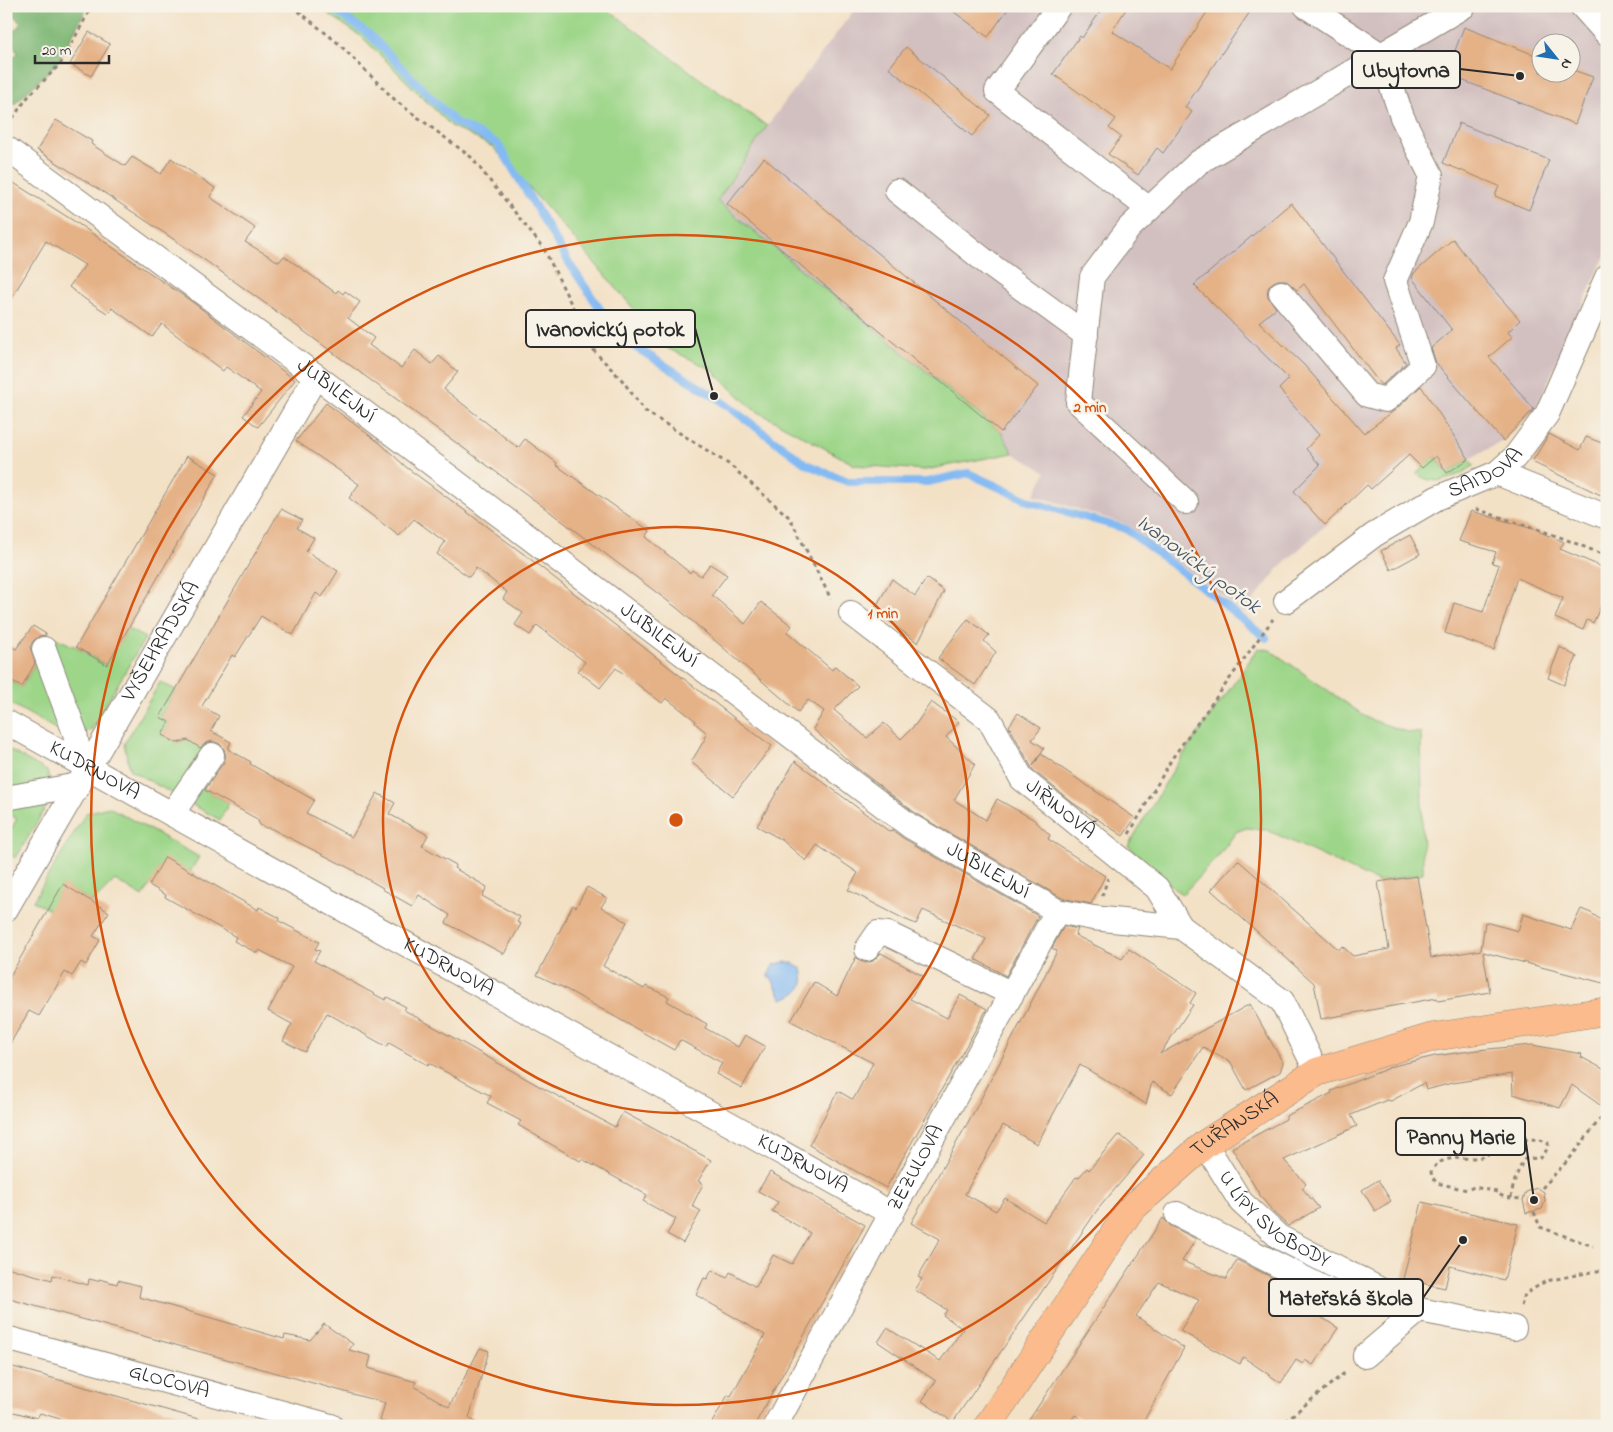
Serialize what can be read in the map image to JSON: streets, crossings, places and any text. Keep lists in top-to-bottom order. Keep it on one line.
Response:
{"streets":{"main road":["TUŘANSKÁ"],"street":["JUBILEJNÍ","SAIDOVA","VYŠEHRADSKÁ","KUDRNOVA","JIŘINOVÁ","ZEZULOVA","U LÍPY SVOBODY","GLOCOVA"]},"crossings":[["JUBILEJNÍ","VYŠEHRADSKÁ"],["JUBILEJNÍ","JIŘINOVÁ"],["JUBILEJNÍ","ZEZULOVA"],["VYŠEHRADSKÁ","KUDRNOVA"],["KUDRNOVA","ZEZULOVA"],["TUŘANSKÁ","U LÍPY SVOBODY"]],"water":["Ivanovický potok"],"places":["Ubytovna","Ivanovický potok","Panny Marie","Mateřská škola"],"scale_bar":"20 m","north":"bottom right","rings":["2 min","1 min"]}
